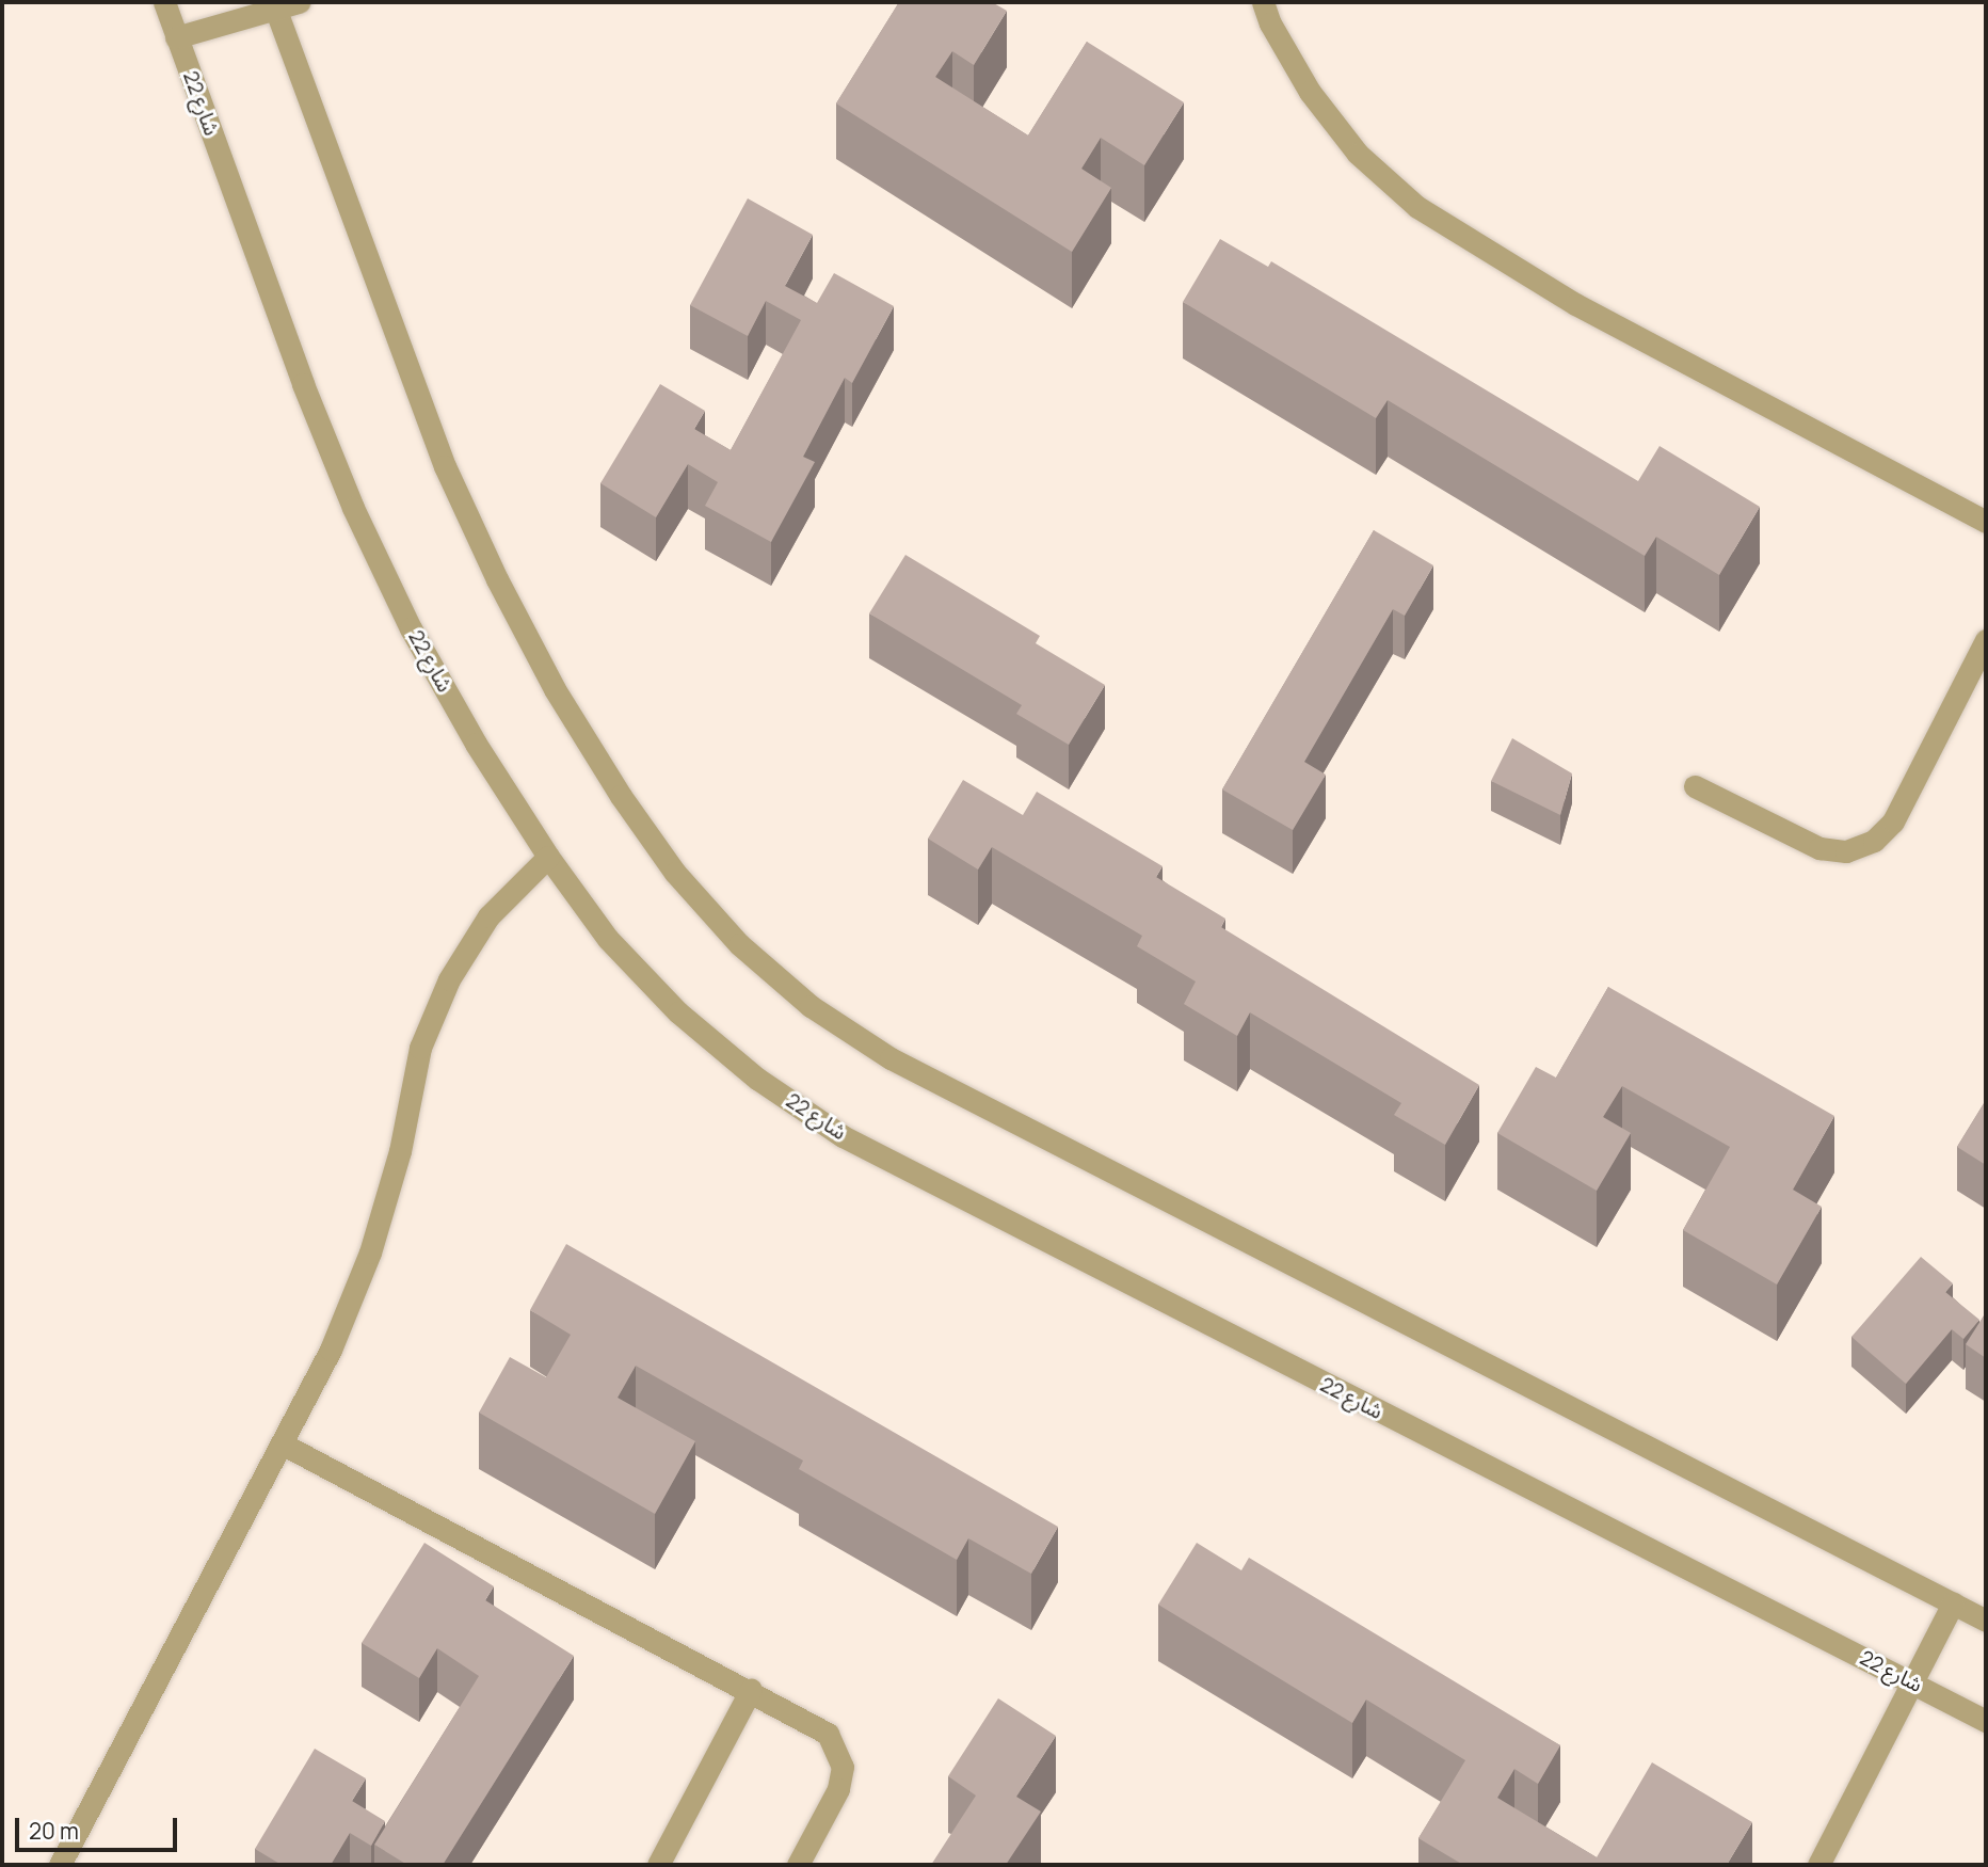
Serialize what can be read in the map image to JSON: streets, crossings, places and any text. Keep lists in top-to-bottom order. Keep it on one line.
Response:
{"streets":{"street":["شارع 22"]},"scale_bar":"20 m"}
